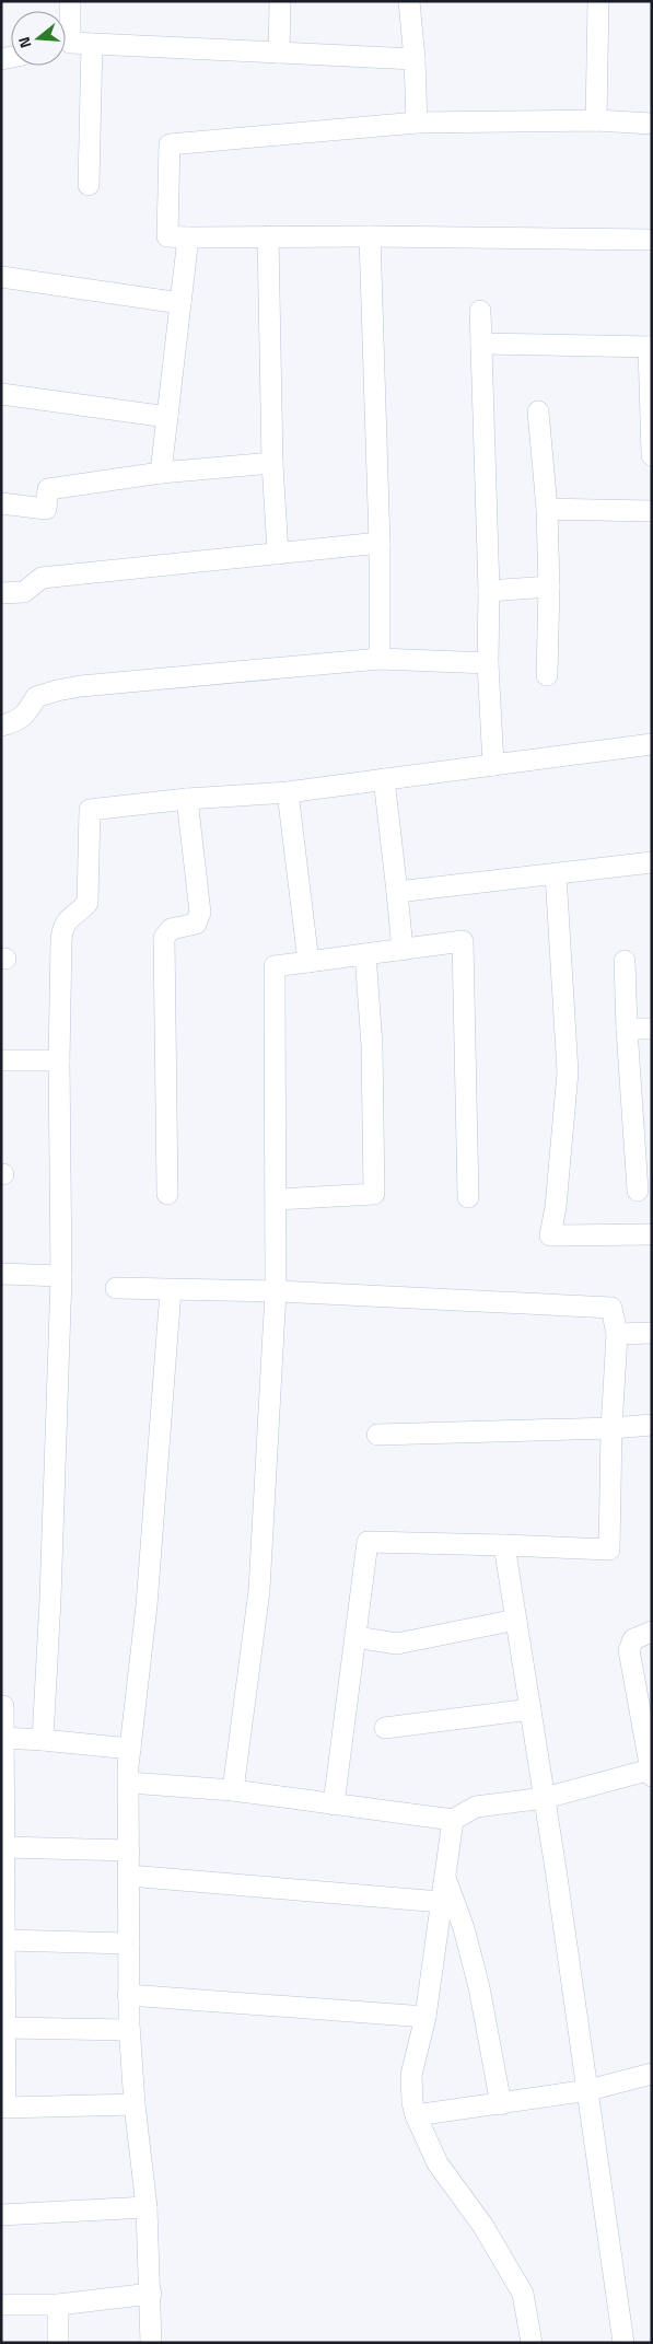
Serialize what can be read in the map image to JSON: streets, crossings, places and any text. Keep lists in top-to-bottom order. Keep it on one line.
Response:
{"north":"left"}
